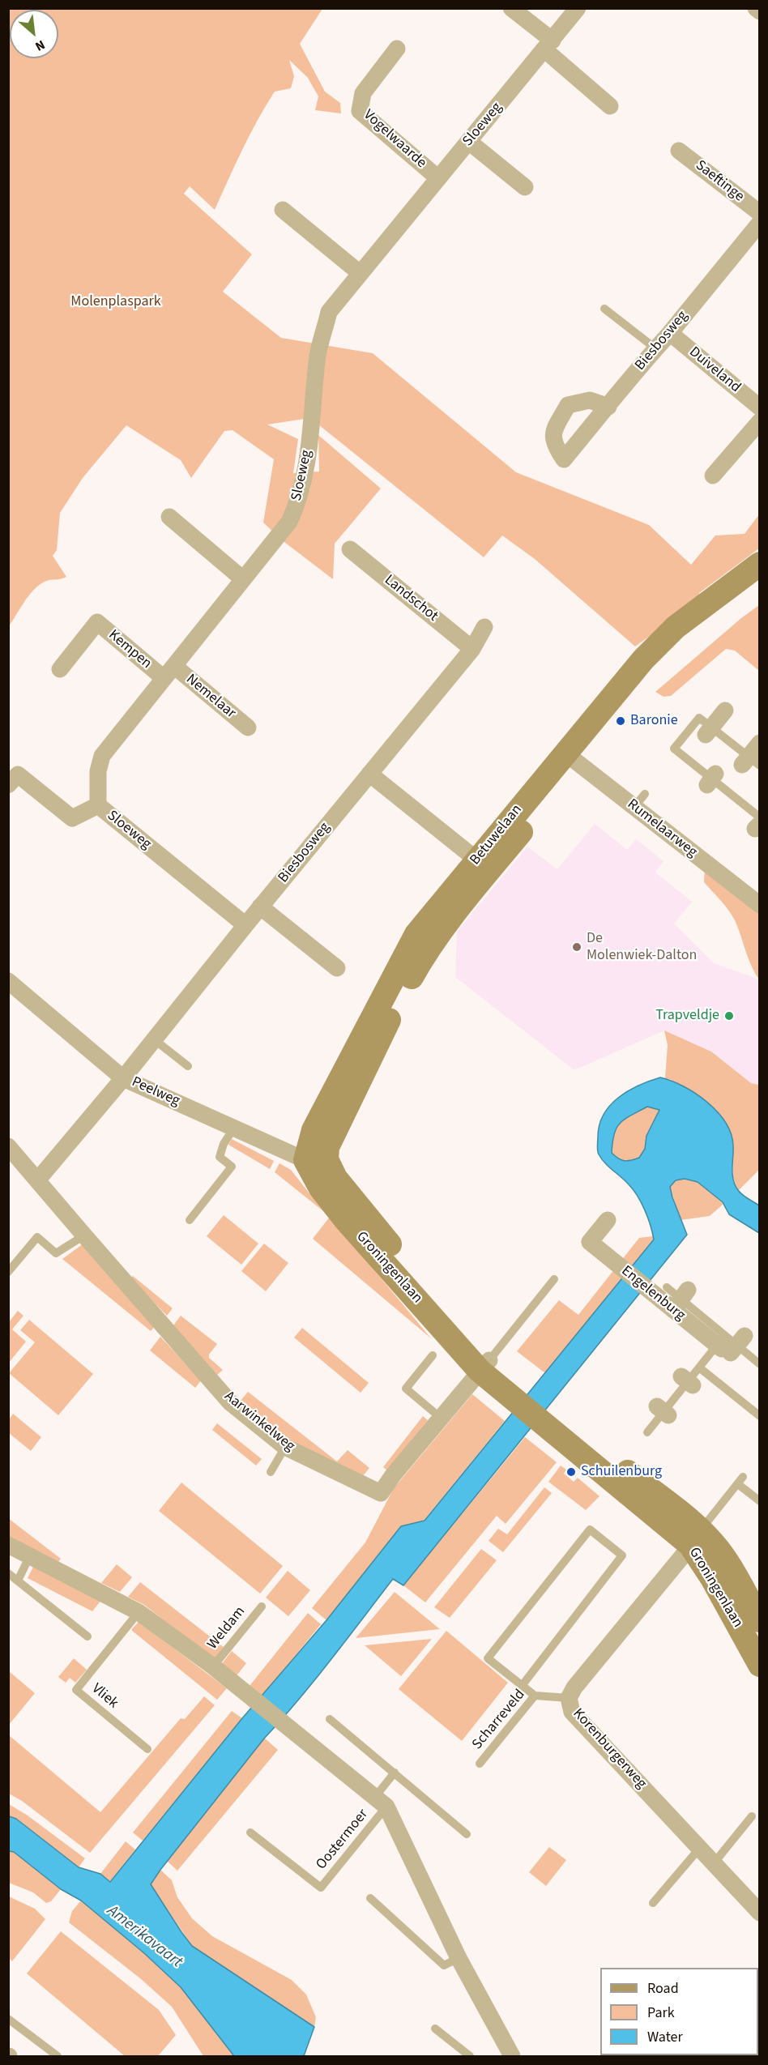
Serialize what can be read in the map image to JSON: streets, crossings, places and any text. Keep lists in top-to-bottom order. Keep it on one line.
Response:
{"streets":{"street":["Sloeweg","Vogelwaarde","Saeftinge","Biesbosweg","Duiveland","Landschot","Kempen","Nemelaar","Rumelaarweg","Betuwelaan","Peelweg","Groningenlaan","Engelenburg","Aarwinkelweg","Korenburgerweg"],"lane":["Weldam","Vliek","Scharreveld","Oostermoer"]},"crossings":[["Sloeweg","Vogelwaarde"],["Sloeweg","Biesbosweg"],["Sloeweg","Kempen"],["Sloeweg","Nemelaar"],["Biesbosweg","Duiveland"],["Biesbosweg","Landschot"],["Biesbosweg","Peelweg"],["Kempen","Nemelaar"],["Rumelaarweg","Betuwelaan"],["Betuwelaan","Peelweg"],["Betuwelaan","Groningenlaan"],["Peelweg","Groningenlaan"],["Groningenlaan","Aarwinkelweg"],["Groningenlaan","Korenburgerweg"],["Scharreveld","Korenburgerweg"]],"water":["Amerikavaart"],"parks":["Molenplaspark"],"places":["Baronie","De Molenwiek-Dalton","Trapveldje","Schuilenburg"],"legend":["Road","Park","Water"],"north":"bottom right"}
